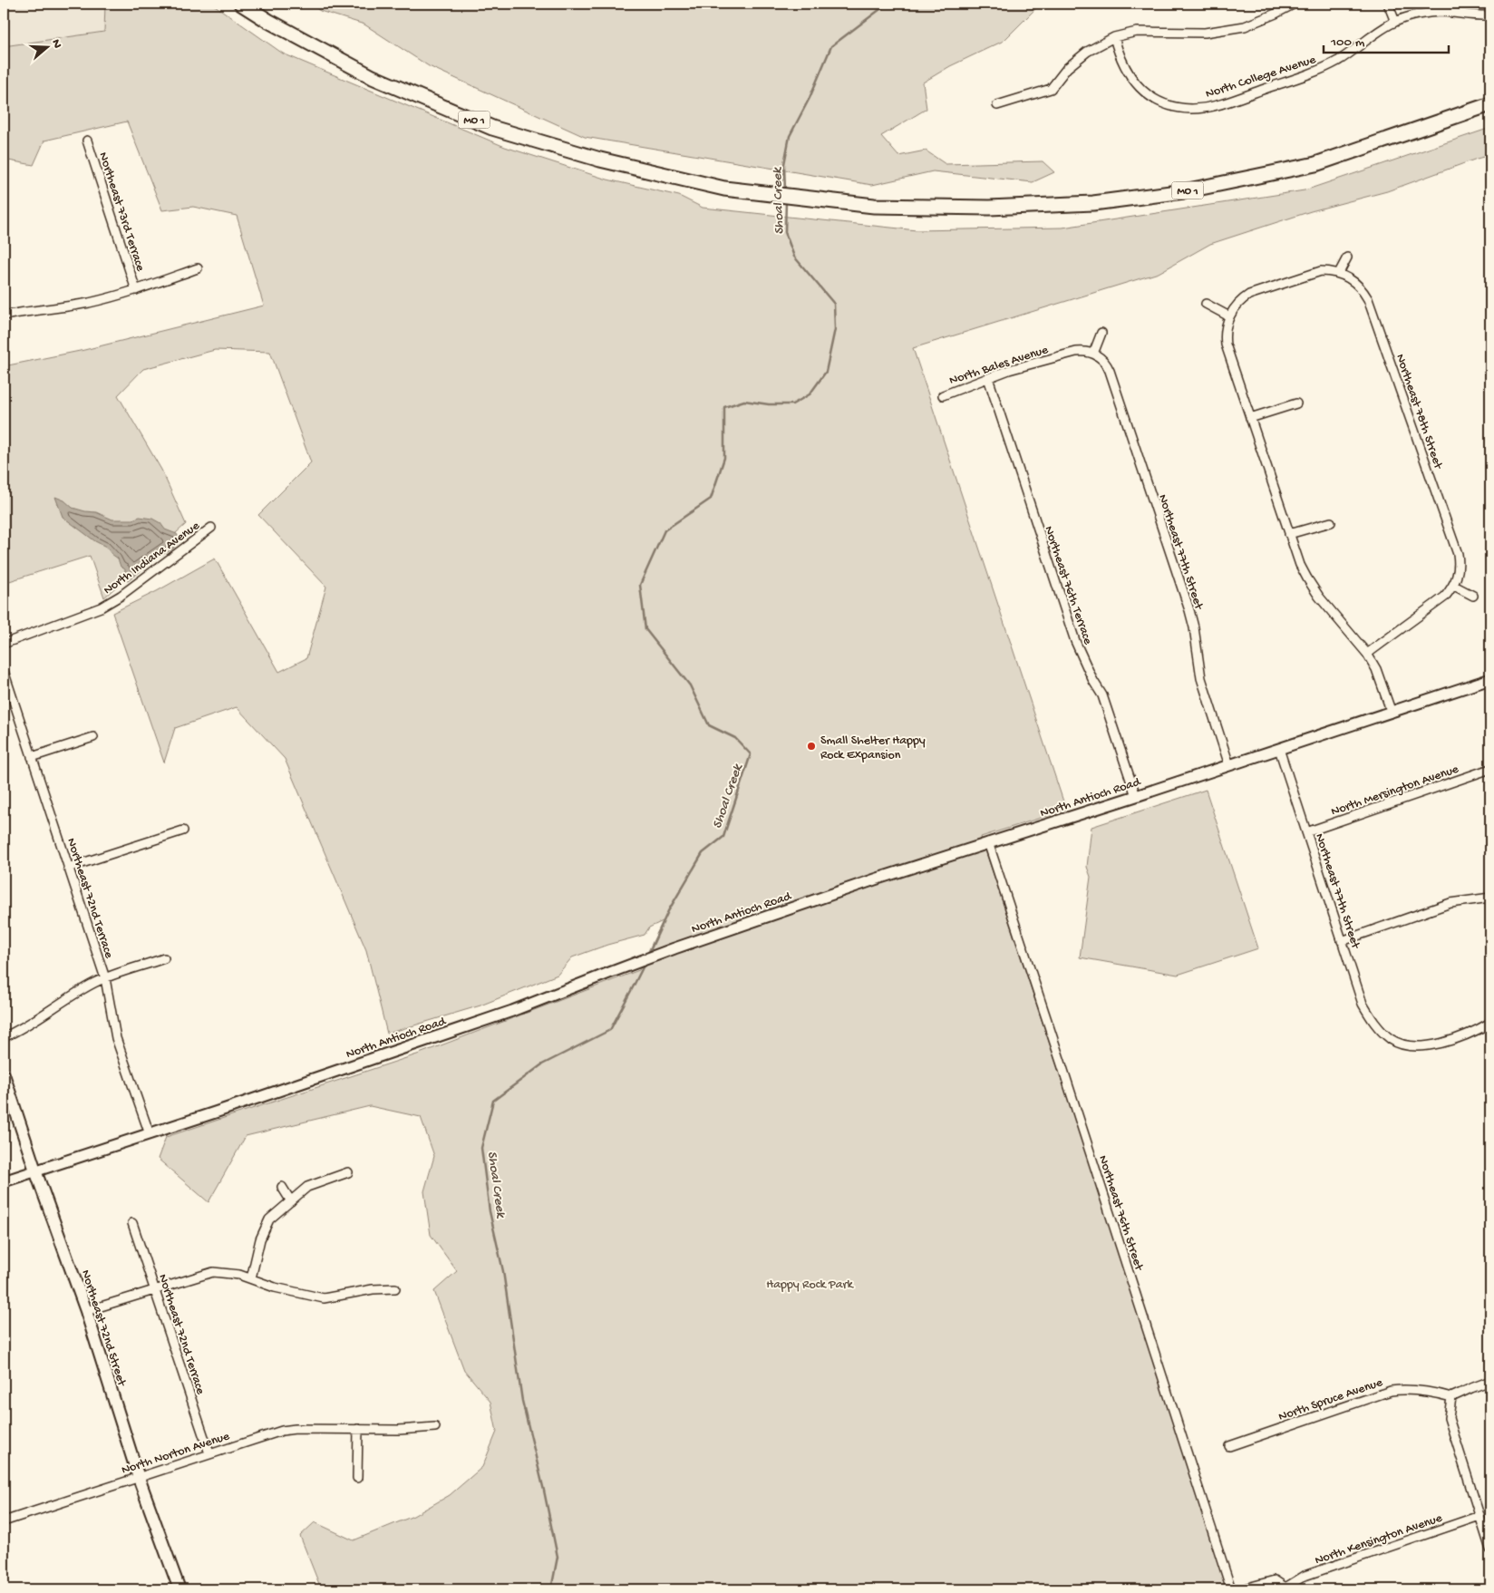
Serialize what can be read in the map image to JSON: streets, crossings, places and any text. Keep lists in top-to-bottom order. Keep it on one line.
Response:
{"streets":{"main road":["MO 1","Northeast 72nd Street"],"street":["North College Avenue","Northeast 73rd Terrace","North Bales Avenue","Northeast 78th Street","Northeast 77th Street","North Indiana Avenue","Northeast 76th Terrace","North Mersington Avenue","North Antioch Road","Northeast 72nd Terrace","Northeast 76th Street","North Spruce Avenue","North Norton Avenue","North Kensington Avenue"]},"crossings":[["North Bales Avenue","Northeast 77th Street"],["North Bales Avenue","Northeast 76th Terrace"],["Northeast 77th Street","North Mersington Avenue"],["Northeast 77th Street","North Antioch Road"],["Northeast 76th Terrace","North Antioch Road"],["North Antioch Road","Northeast 72nd Terrace"],["North Antioch Road","Northeast 76th Street"],["North Antioch Road","Northeast 72nd Street"],["Northeast 72nd Terrace","North Norton Avenue"],["Northeast 72nd Street","North Norton Avenue"]],"water":["Shoal Creek"],"parks":["Happy Rock Park"],"places":["Small Shelter Happy Rock Expansion"],"scale_bar":"100 m","north":"right"}
